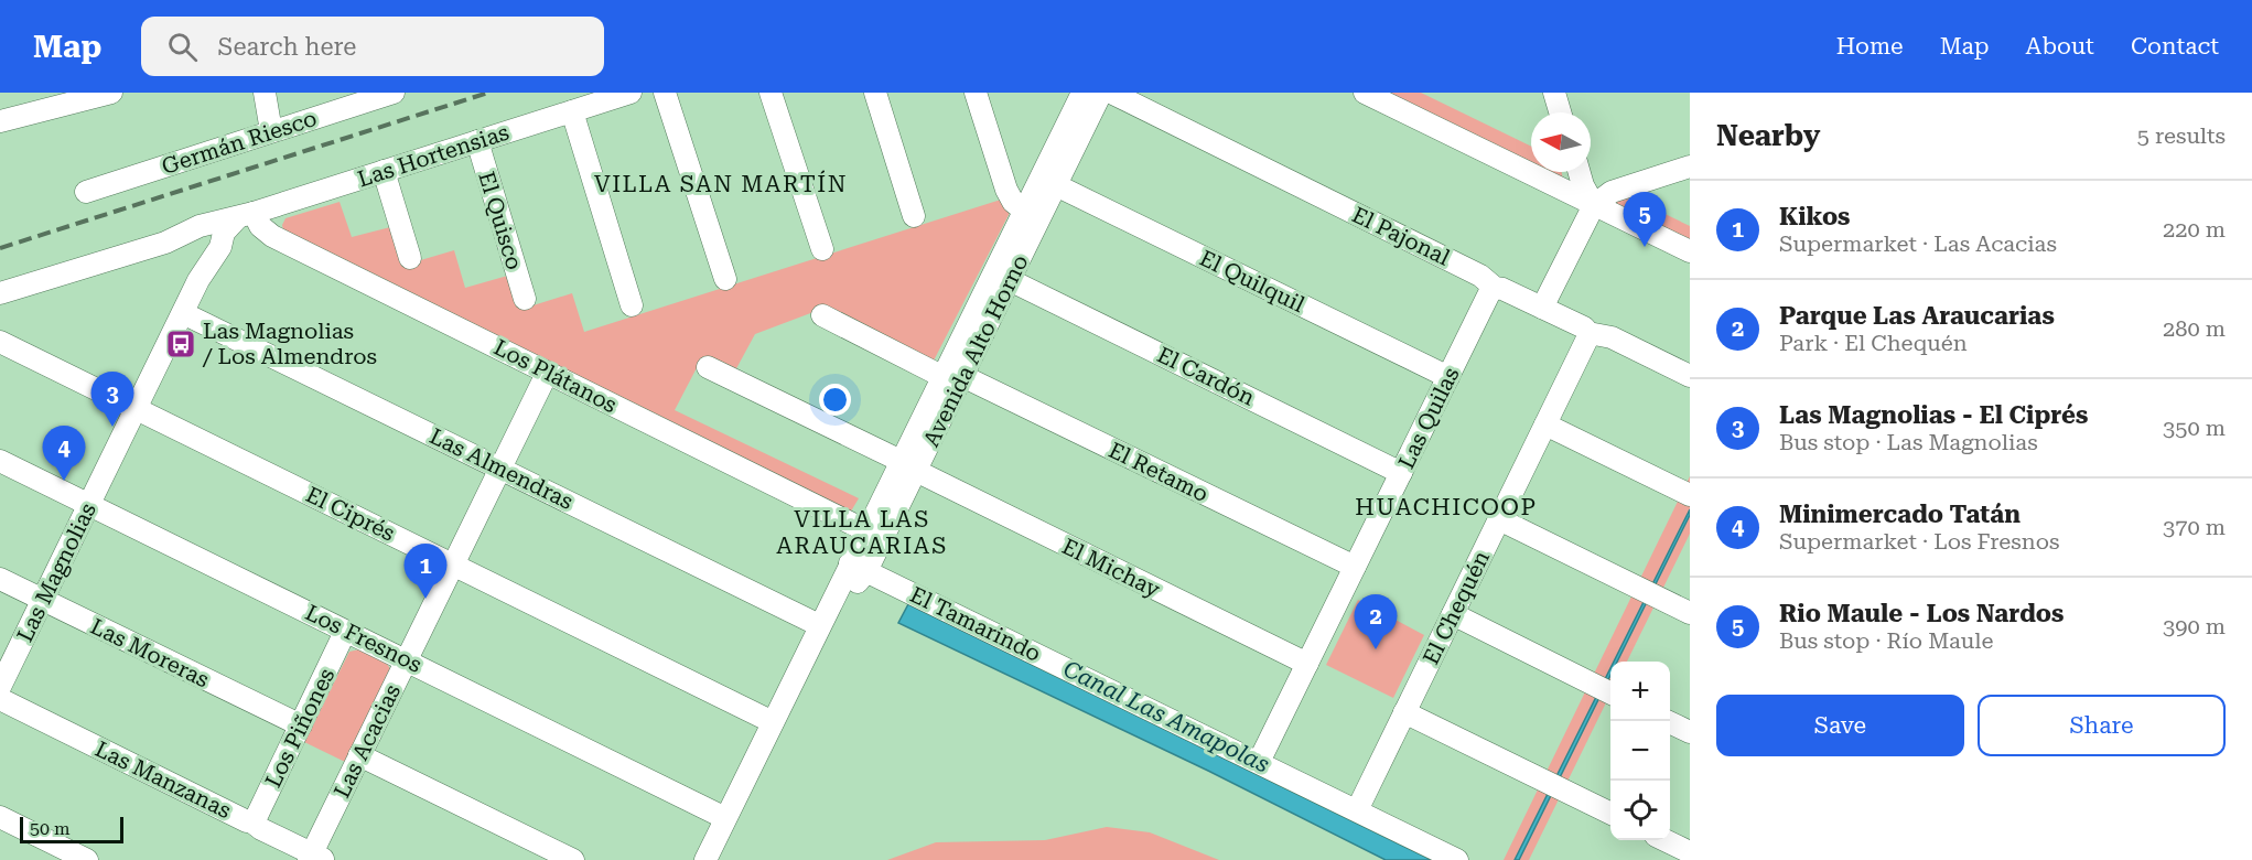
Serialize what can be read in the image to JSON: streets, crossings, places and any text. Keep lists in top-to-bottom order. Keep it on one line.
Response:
{"streets":{"street":["Germán Riesco","Las Hortensias","El Quisco","El Pajonal","El Quilquil","Avenida Alto Horno","Los Plátanos","El Cardón","Las Quilas","Las Almendras","El Retamo","El Ciprés","El Michay","Las Magnolias","El Chequén","El Tamarindo","Los Fresnos","Las Moreras","Los Piñones","Las Acacias","Las Manzanas"]},"crossings":[["Las Hortensias","El Quisco"],["Las Hortensias","Los Plátanos"],["Las Hortensias","Las Magnolias"],["El Pajonal","Las Quilas"],["El Pajonal","El Chequén"],["El Quilquil","Avenida Alto Horno"],["El Quilquil","Las Quilas"],["Avenida Alto Horno","Los Plátanos"],["Avenida Alto Horno","El Cardón"],["Avenida Alto Horno","Las Almendras"],["Avenida Alto Horno","El Retamo"],["Avenida Alto Horno","El Ciprés"],["Avenida Alto Horno","El Michay"],["Avenida Alto Horno","El Tamarindo"],["Avenida Alto Horno","Los Fresnos"],["Los Plátanos","Las Acacias"],["El Cardón","Las Quilas"],["Las Quilas","El Retamo"],["Las Quilas","El Michay"],["Las Quilas","El Tamarindo"],["Las Almendras","Las Magnolias"],["Las Almendras","Las Acacias"],["El Ciprés","Las Magnolias"],["El Ciprés","Las Acacias"],["Las Magnolias","Los Fresnos"],["Las Magnolias","Las Moreras"],["El Chequén","El Tamarindo"],["Los Fresnos","Los Piñones"],["Los Fresnos","Las Acacias"],["Las Moreras","Los Piñones"],["Los Piñones","Las Manzanas"],["Las Acacias","Las Manzanas"]],"districts":["VILLA SAN MARTÍN","HUACHICOOP","VILLA LAS ARAUCARIAS"],"water":["Canal Las Amapolas"],"places":{"bus stop":["Las Magnolias / Los Almendros"]},"scale_bar":"50 m","north":"left","page":{"header":"Map","search":"Search here","nav":["Home","Map","About","Contact"],"heading":["Nearby","5 results"],"list":[{"mark":"1","name":"Kikos","note":"Supermarket · Las Acacias","value":"220 m"},{"mark":"2","name":"Parque Las Araucarias","note":"Park · El Chequén","value":"280 m"},{"mark":"3","name":"Las Magnolias - El Ciprés","note":"Bus stop · Las Magnolias","value":"350 m"},{"mark":"4","name":"Minimercado Tatán","note":"Supermarket · Los Fresnos","value":"370 m"},{"mark":"5","name":"Rio Maule - Los Nardos","note":"Bus stop · Río Maule","value":"390 m"}],"pins":["5","3","4","1","2"],"map_buttons":["+","−"],"buttons":["Save","Share"],"scale":"50 m"}}
